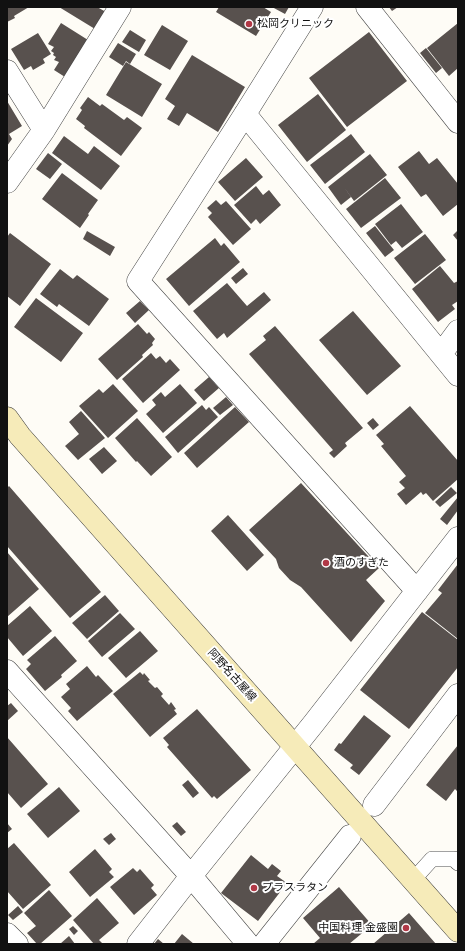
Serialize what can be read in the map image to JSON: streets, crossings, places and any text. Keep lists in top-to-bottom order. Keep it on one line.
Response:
{"streets":{"main road":["阿野名古屋線"]},"places":["松岡クリニック","酒のすぎた","プラスラタン","中国料理 金盛園"]}
